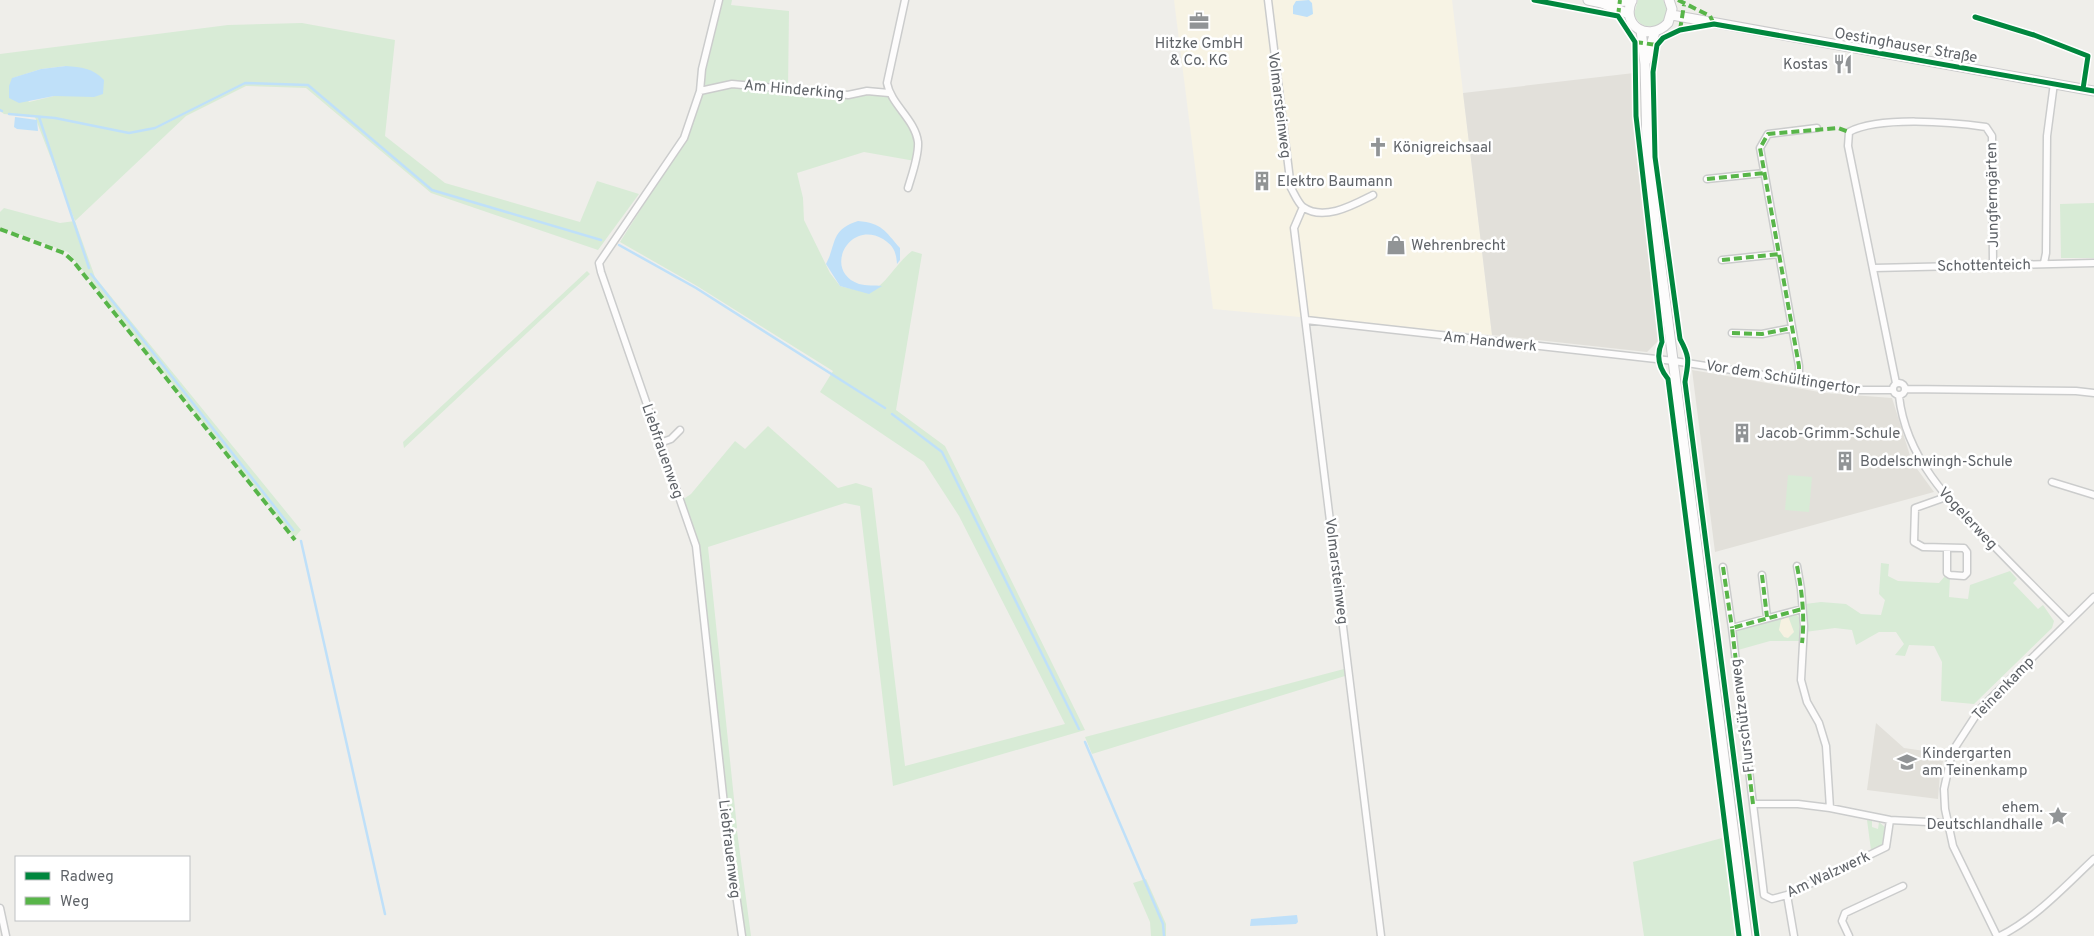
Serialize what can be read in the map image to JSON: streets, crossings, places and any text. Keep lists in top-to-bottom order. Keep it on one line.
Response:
{"streets":{"main road":["Oestinghauser Straße"],"street":["Am Hinderking","Volmarsteinweg","Jungferngärten","Schottenteich","Am Handwerk","Vor dem Schültingertor","Liebfrauenweg","Vogelerweg","Teinenkamp","Flurschützenweg","Am Walzwerk"]},"crossings":[["Am Hinderking","Liebfrauenweg"],["Volmarsteinweg","Am Handwerk"],["Jungferngärten","Schottenteich"],["Am Handwerk","Vor dem Schültingertor"],["Vor dem Schültingertor","Vogelerweg"],["Vogelerweg","Teinenkamp"],["Flurschützenweg","Am Walzwerk"]],"places":{"office":["Hitzke GmbH & Co. KG"],"restaurant":["Kostas"],"church":["Königreichsaal"],"building":["Elektro Baumann","Jacob-Grimm-Schule","Bodelschwingh-Schule"],"shop":["Wehrenbrecht"],"school or university":["Kindergarten am Teinenkamp"],"place":["ehem. Deutschlandhalle"]},"legend":["Radweg","Weg"]}
